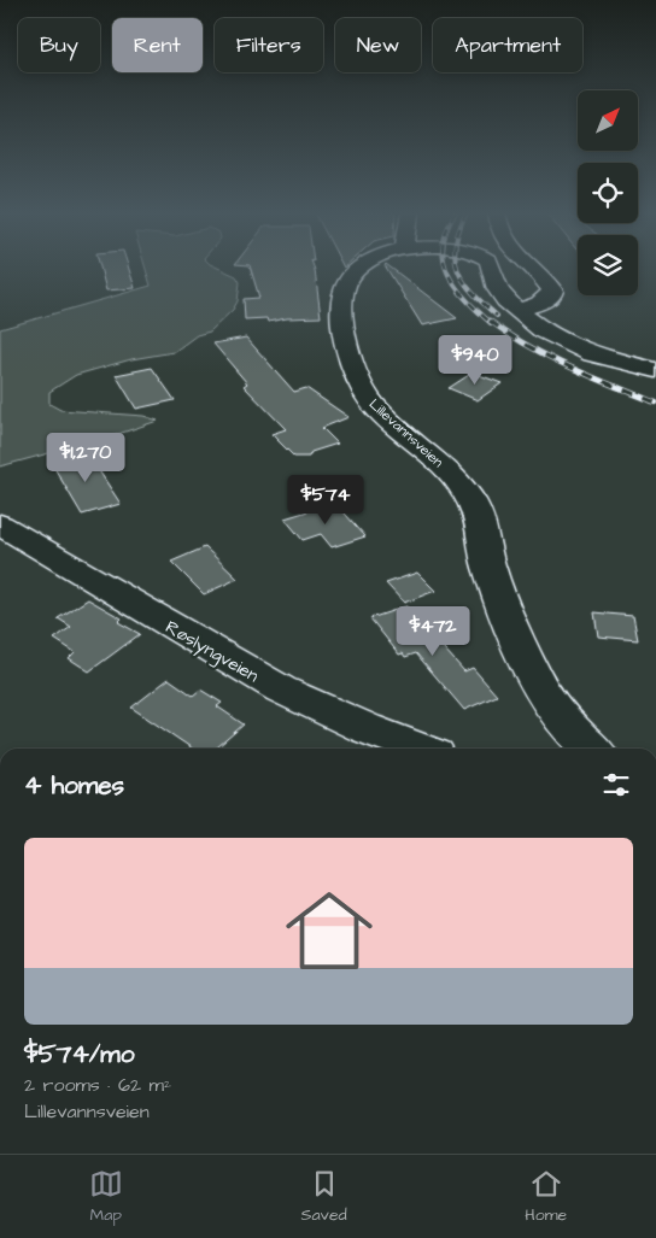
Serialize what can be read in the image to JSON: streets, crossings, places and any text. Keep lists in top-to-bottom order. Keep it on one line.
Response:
{"streets":{"street":["Lillevannsveien","Røslyngveien"]},"north":"top right","page":{"chip":["Buy","Rent","Filters","New","Apartment"],"price":["$940","$1,270","$574","$472"],"heading":"4 homes","list":[{"name":"$574/mo","note":"2 rooms · 62 m² · Lillevannsveien"}],"tabs":["Map","Saved","Home"]}}
